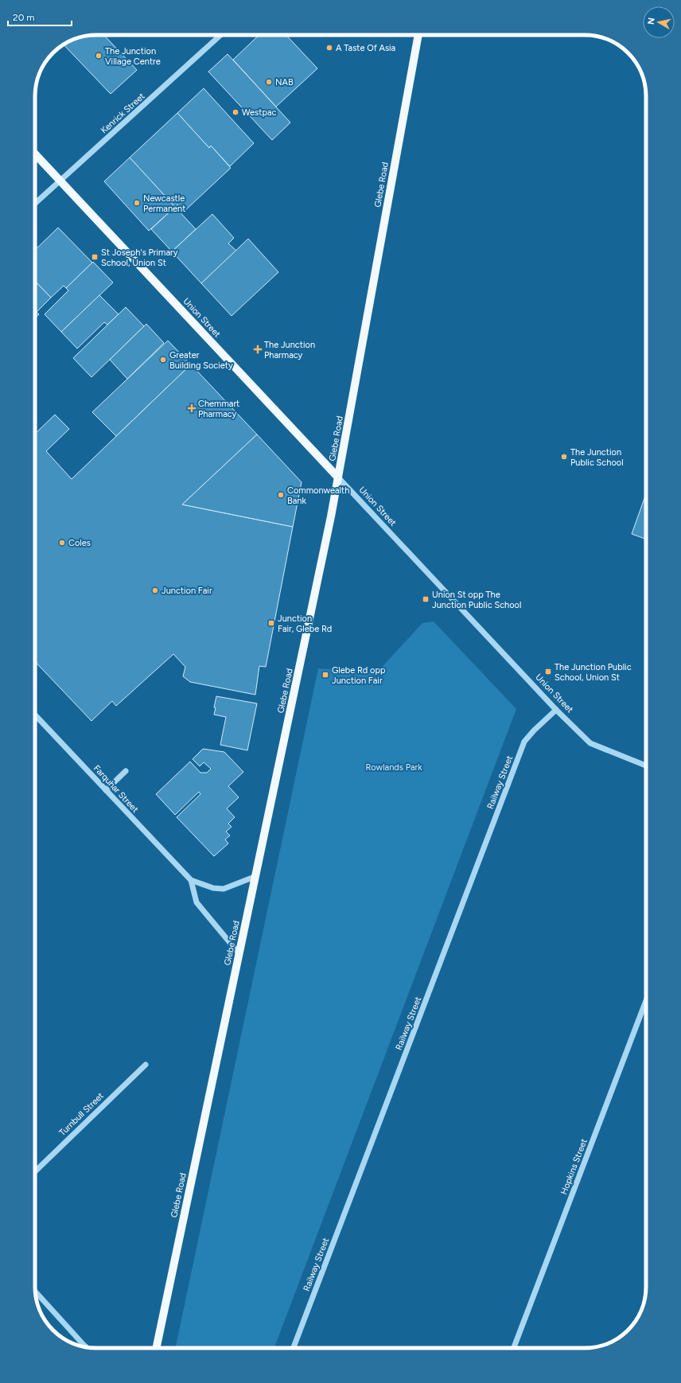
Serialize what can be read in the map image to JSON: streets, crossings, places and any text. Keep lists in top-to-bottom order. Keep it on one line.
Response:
{"streets":{"main road":["Glebe Road","Union Street"],"street":["Kenrick Street","Railway Street","Farquhar Street","Turnbull Street","Hopkins Street"]},"crossings":[["Kenrick Street","Union Street"],["Glebe Road","Union Street"],["Glebe Road","Farquhar Street"],["Union Street","Railway Street"]],"parks":["Rowlands Park"],"places":{"other":["A Taste Of Asia","The Junction Village Centre","NAB","Westpac","Newcastle Permanent","Greater Building Society","The Junction Public School","Commonwealth Bank","Coles","Junction Fair"],"transit":["St Joseph's Primary School, Union St","Union St opp The Junction Public School","Junction Fair, Glebe Rd","The Junction Public School, Union St","Glebe Rd opp Junction Fair"],"health":["The Junction Pharmacy","Chemmart Pharmacy"]},"scale_bar":"20 m","north":"left"}
